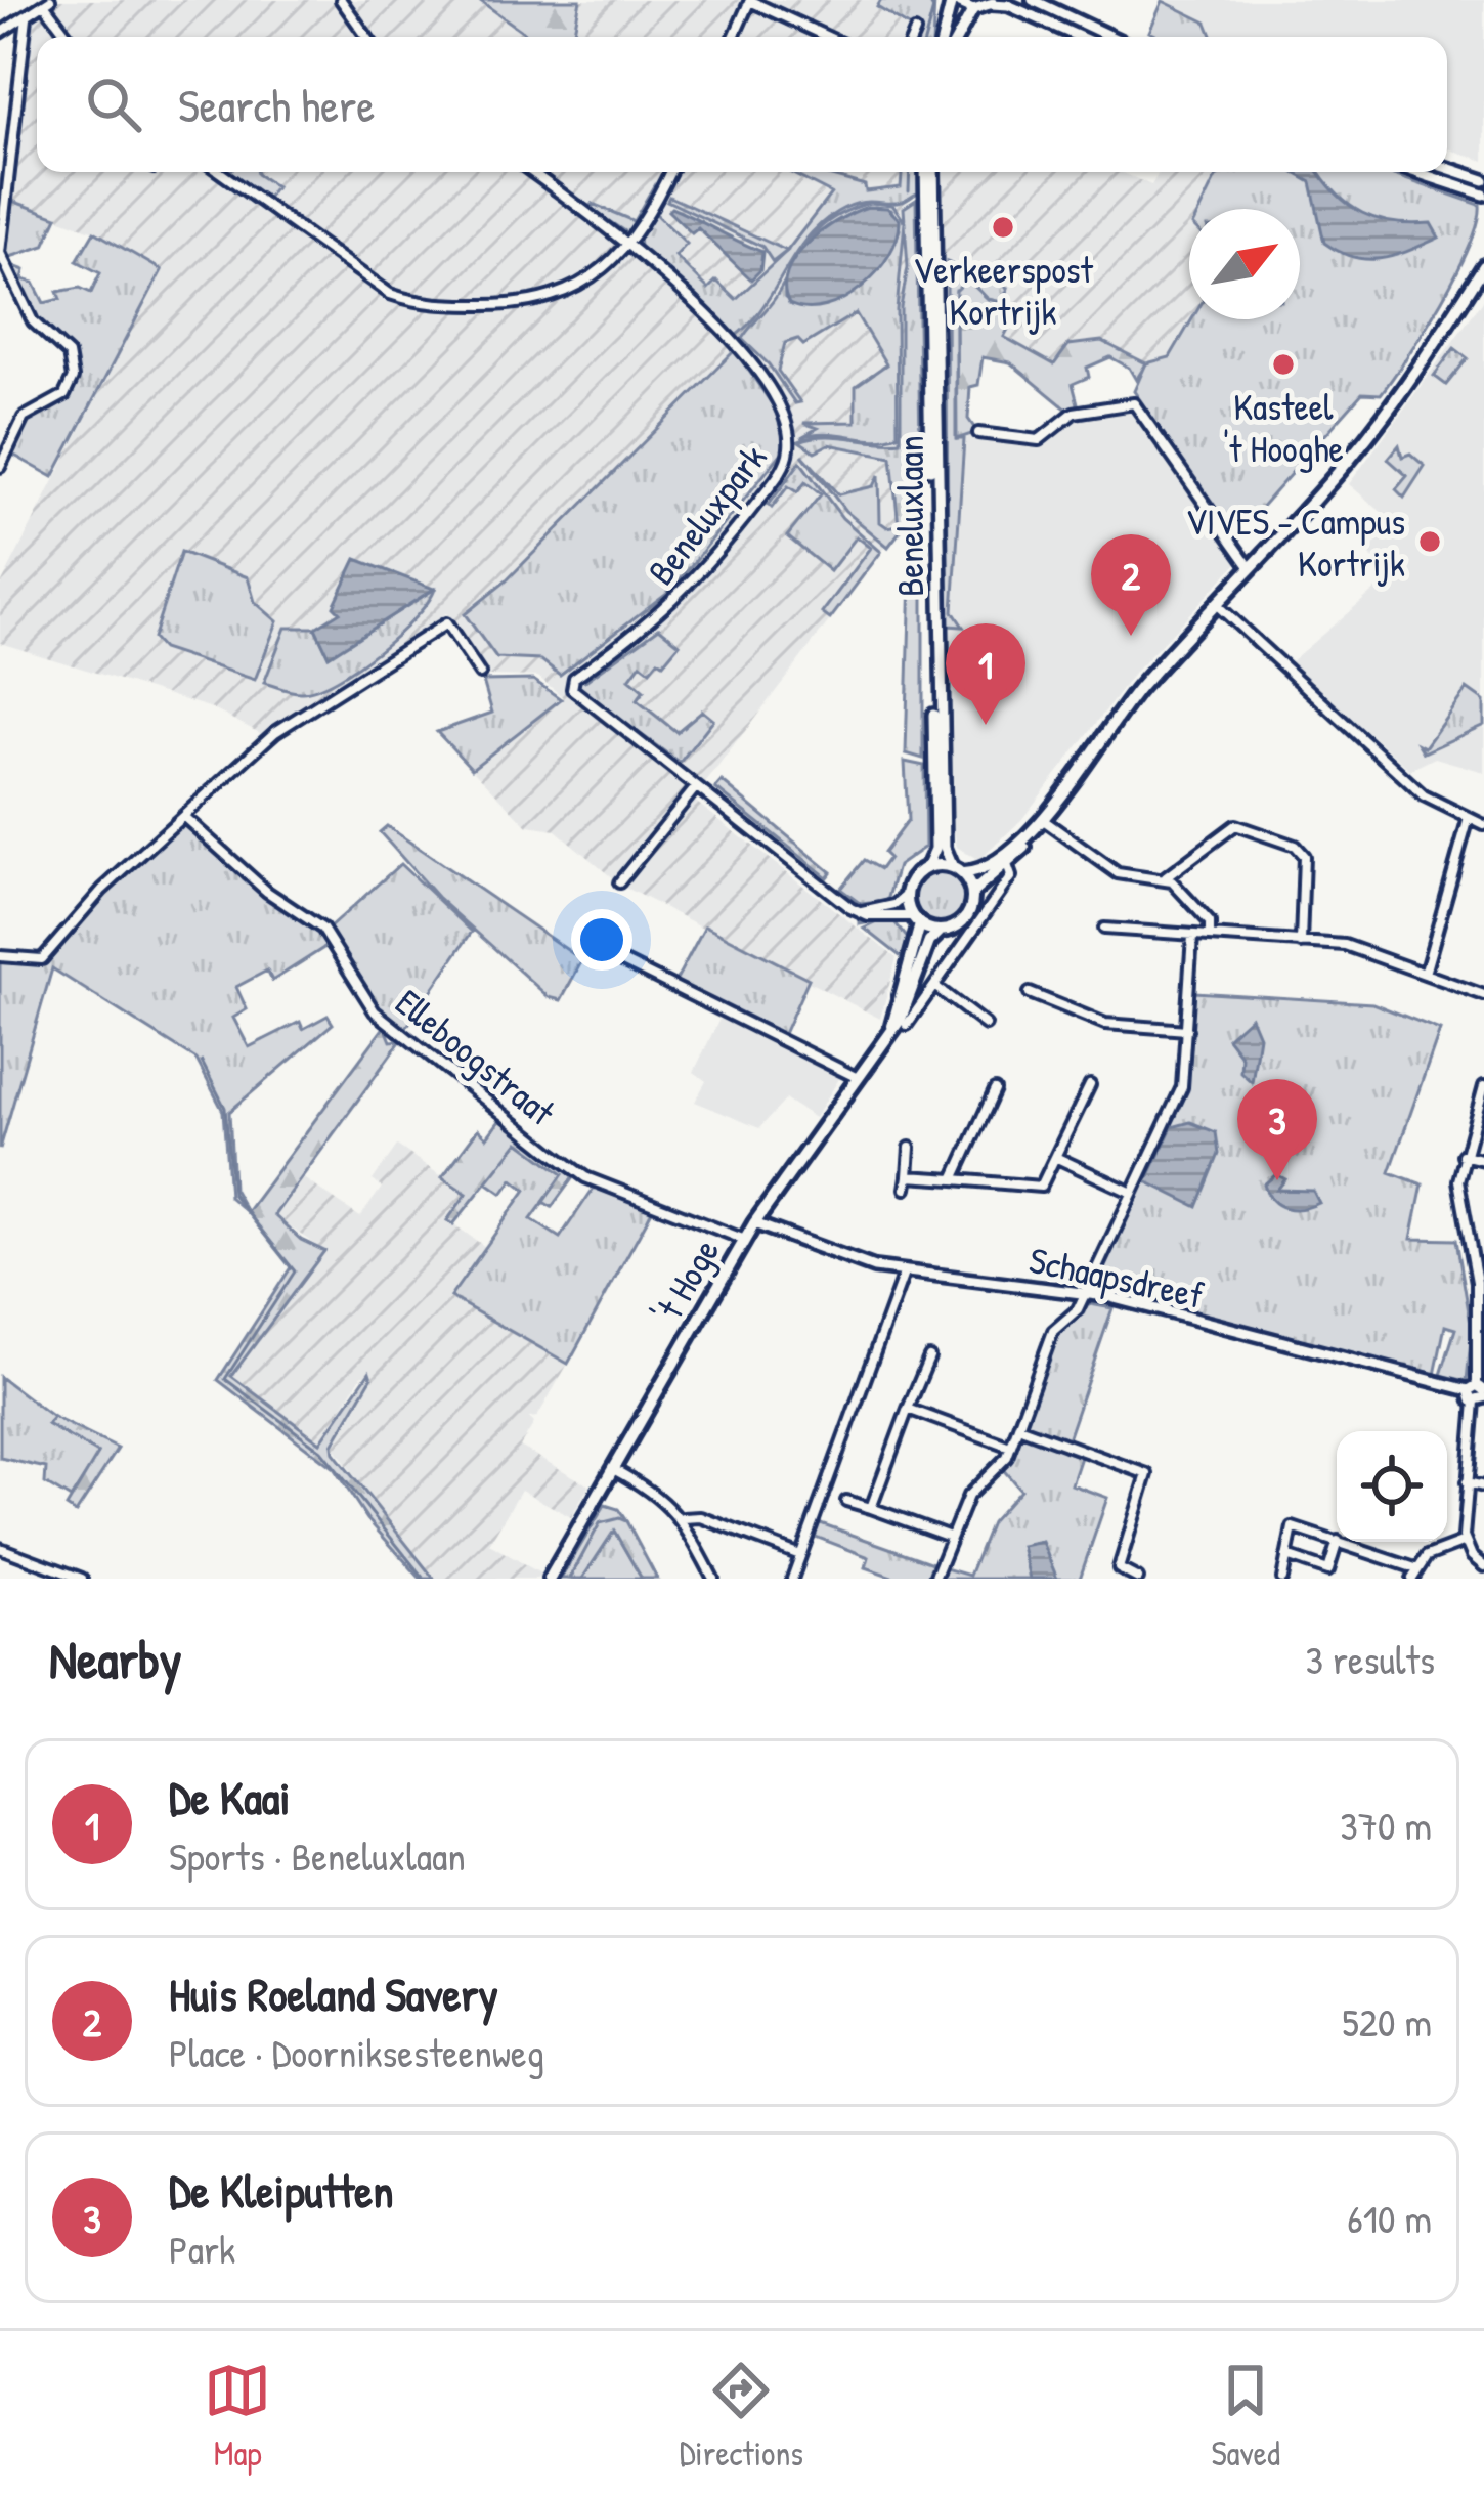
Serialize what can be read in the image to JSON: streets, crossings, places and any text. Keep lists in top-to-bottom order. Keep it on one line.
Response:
{"streets":{"main road":["Beneluxlaan","Schaapsdreef","'t Hoge"],"street":["Beneluxpark","Elleboogstraat"]},"crossings":[["Beneluxlaan","'t Hoge"],["Elleboogstraat","'t Hoge"],["Schaapsdreef","'t Hoge"]],"places":["Verkeerspost Kortrijk","Kasteel 't Hooghe","VIVES - Campus Kortrijk"],"north":"top right","page":{"search":"Search here","pins":["2","1","3"],"heading":["Nearby","3 results"],"list":[{"mark":"1","name":"De Kaai","note":"Sports · Beneluxlaan","value":"370 m"},{"mark":"2","name":"Huis Roeland Savery","note":"Place · Doorniksesteenweg","value":"520 m"},{"mark":"3","name":"De Kleiputten","note":"Park","value":"610 m"}],"nav":["Map","Directions","Saved"]}}
